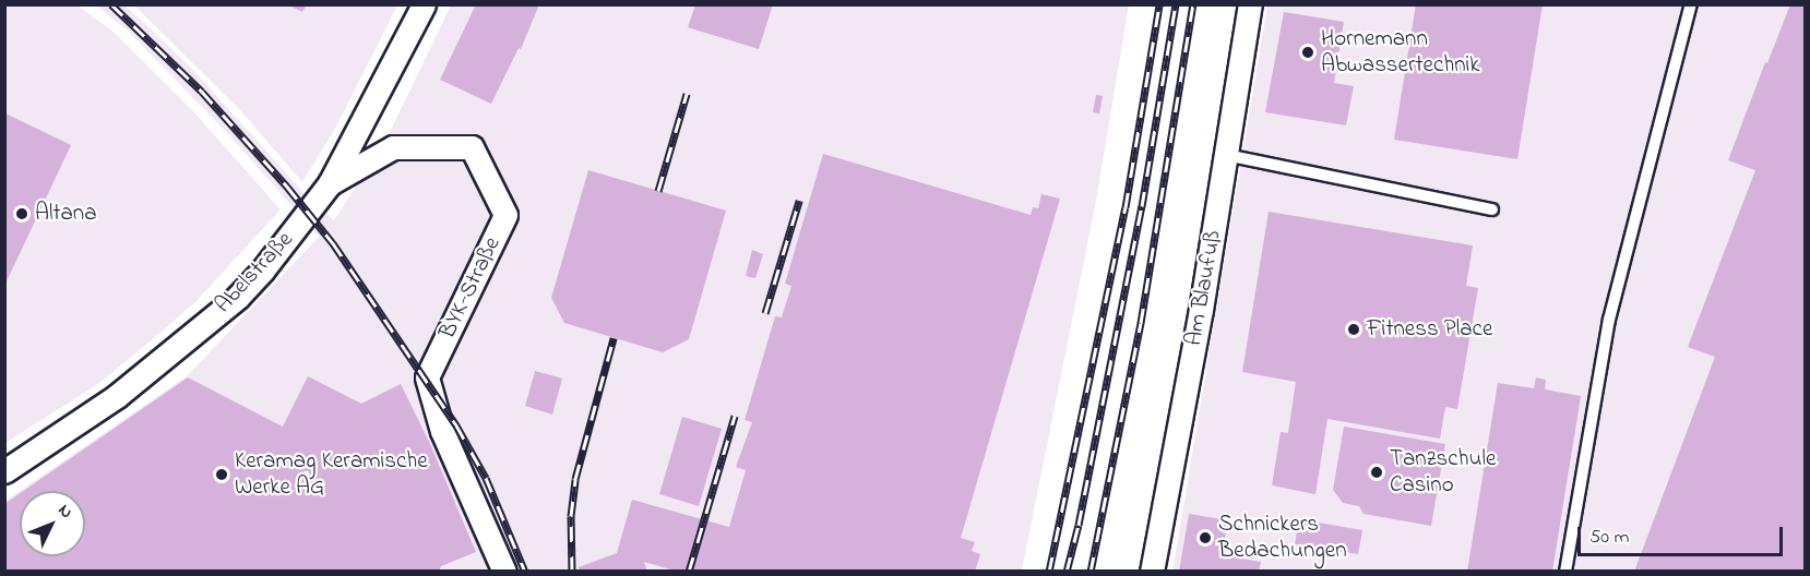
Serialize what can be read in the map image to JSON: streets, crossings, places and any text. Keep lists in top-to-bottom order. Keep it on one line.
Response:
{"streets":{"street":["Abelstraße","BYK-Straße","Am Blaufuß"]},"crossings":[["Abelstraße","BYK-Straße"]],"places":["Hornemann Abwassertechnik","Altana","Fitness Place","Tanzschule Casino","Keramag Keramische Werke AG","Schnickers Bedachungen"],"scale_bar":"50 m","north":"top right"}
